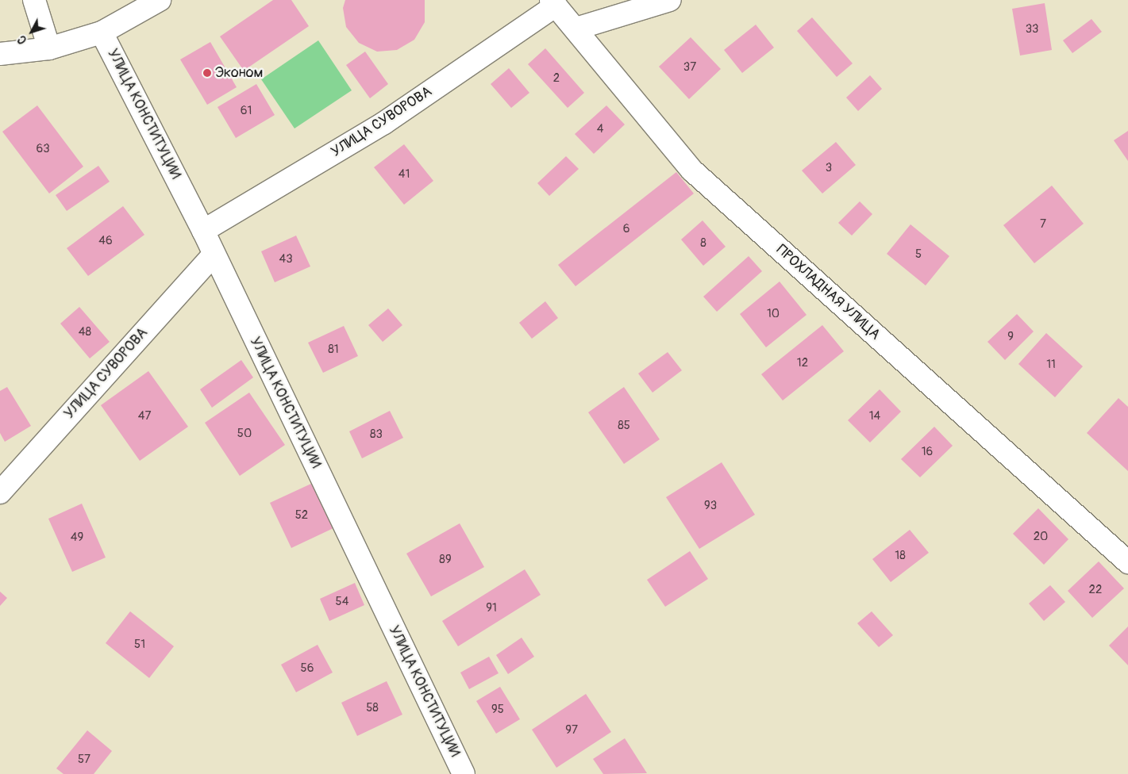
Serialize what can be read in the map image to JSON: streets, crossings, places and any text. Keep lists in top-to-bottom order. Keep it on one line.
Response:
{"streets":{"street":["УЛИЦА КОНСТИТУЦИИ","УЛИЦА СУВОРОВА","ПРОХЛАДНАЯ УЛИЦА"]},"crossings":[["УЛИЦА КОНСТИТУЦИИ","УЛИЦА СУВОРОВА"],["УЛИЦА СУВОРОВА","ПРОХЛАДНАЯ УЛИЦА"]],"places":["Эконом"],"house_numbers":["33","37","2","61","4","63","3","41","7","6","46","8","5","43","10","48","9","81","12","11","47","14","85","50","83","16","93","52","20","49","18","89","22","54","91","51","56","58","95","97","57"],"north":"bottom left"}
